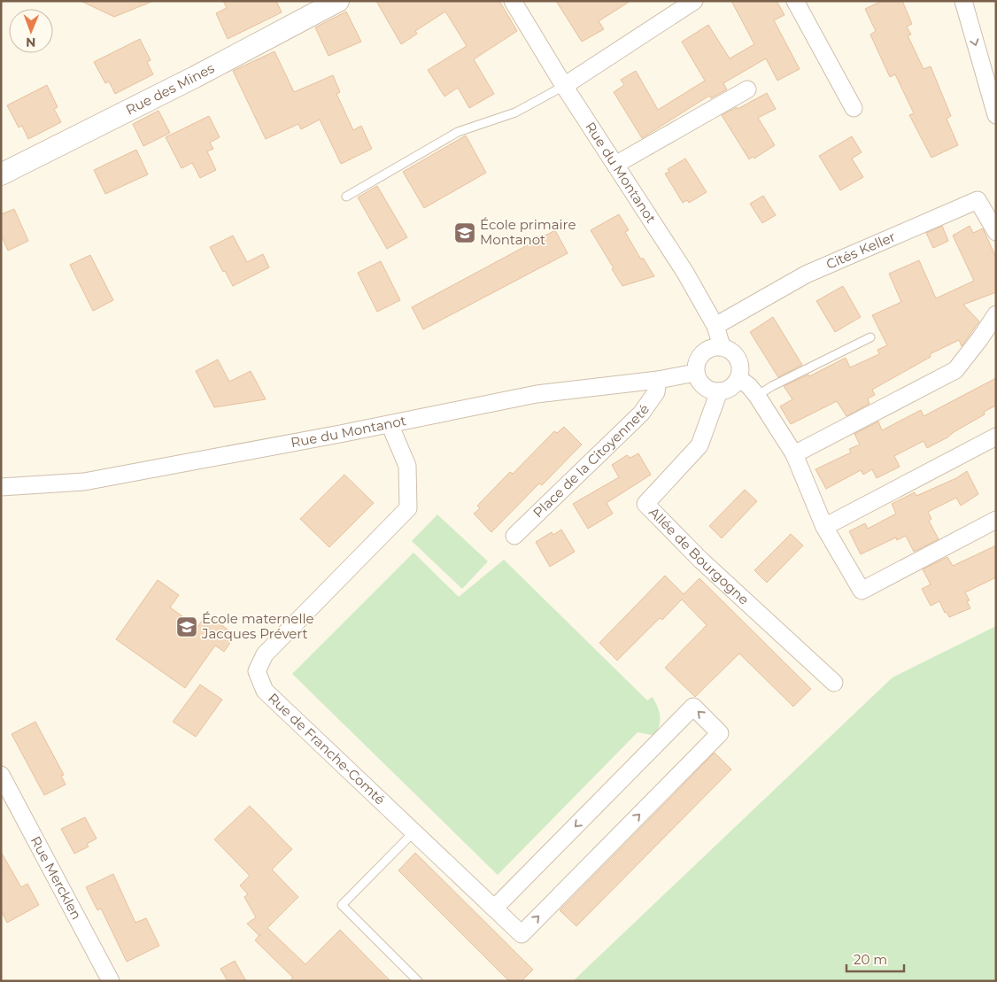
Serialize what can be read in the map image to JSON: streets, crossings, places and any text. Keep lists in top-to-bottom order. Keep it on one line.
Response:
{"streets":{"street":["Rue des Mines","Rue du Montanot","Cités Keller","Place de la Citoyenneté","Allée de Bourgogne","Rue de Franche-Comté","Rue Mercklen"]},"crossings":[["Rue du Montanot","Cités Keller"],["Rue du Montanot","Place de la Citoyenneté"],["Rue du Montanot","Allée de Bourgogne"],["Rue du Montanot","Rue de Franche-Comté"]],"places":{"school or university":["École primaire Montanot","École maternelle Jacques Prévert"]},"scale_bar":"20 m","north":"bottom"}
